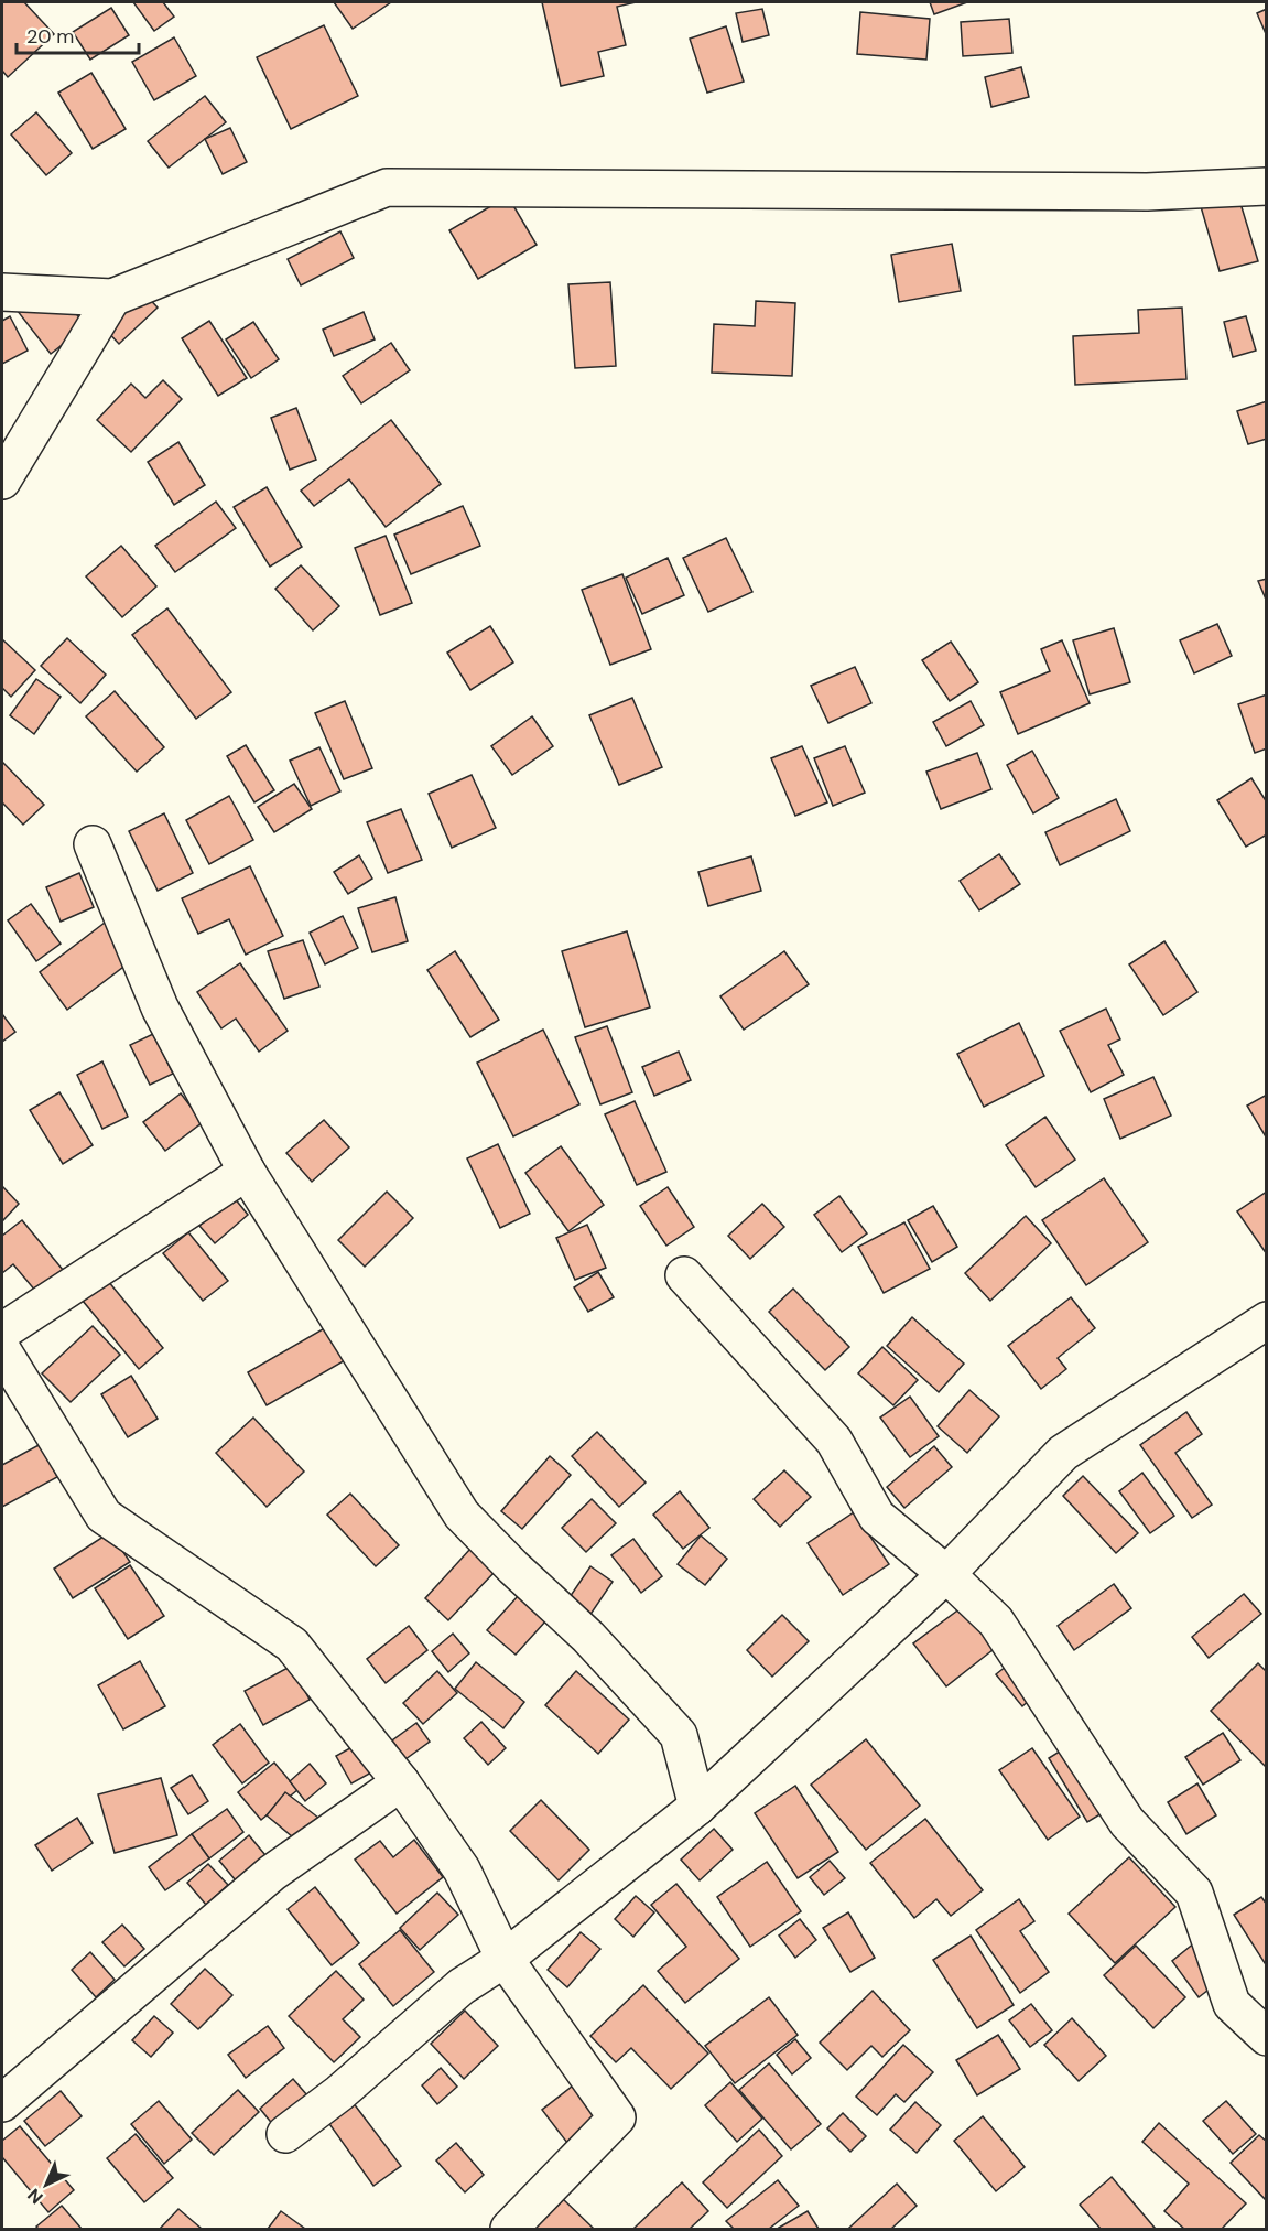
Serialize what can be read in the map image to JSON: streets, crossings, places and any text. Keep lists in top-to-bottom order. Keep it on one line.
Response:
{"scale_bar":"20 m","north":"bottom left"}
